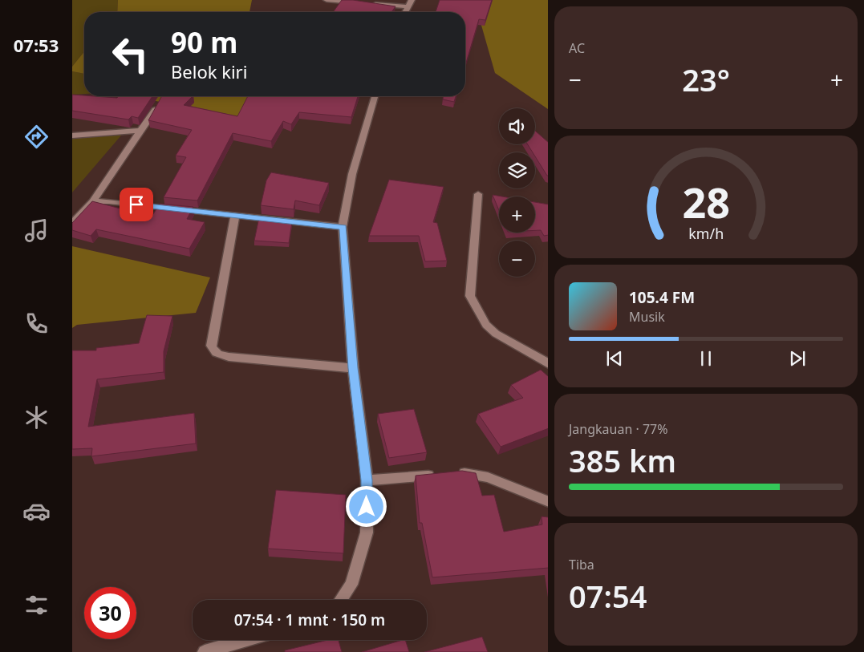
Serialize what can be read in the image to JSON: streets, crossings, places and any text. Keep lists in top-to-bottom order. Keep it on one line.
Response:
{"page":{"tabs":"07:53","tile":["AC",["Jangkauan · 77%","385 km"],["Tiba","07:54"]],"turn":["90 m","Belok kiri"],"heat":["−","23°","+"],"map_buttons":["+","−"],"song":["105.4 FM","Musik"],"limit":"30","trip":"07:54 · 1 mnt · 150 m","gauge":["28","km/h"]}}
